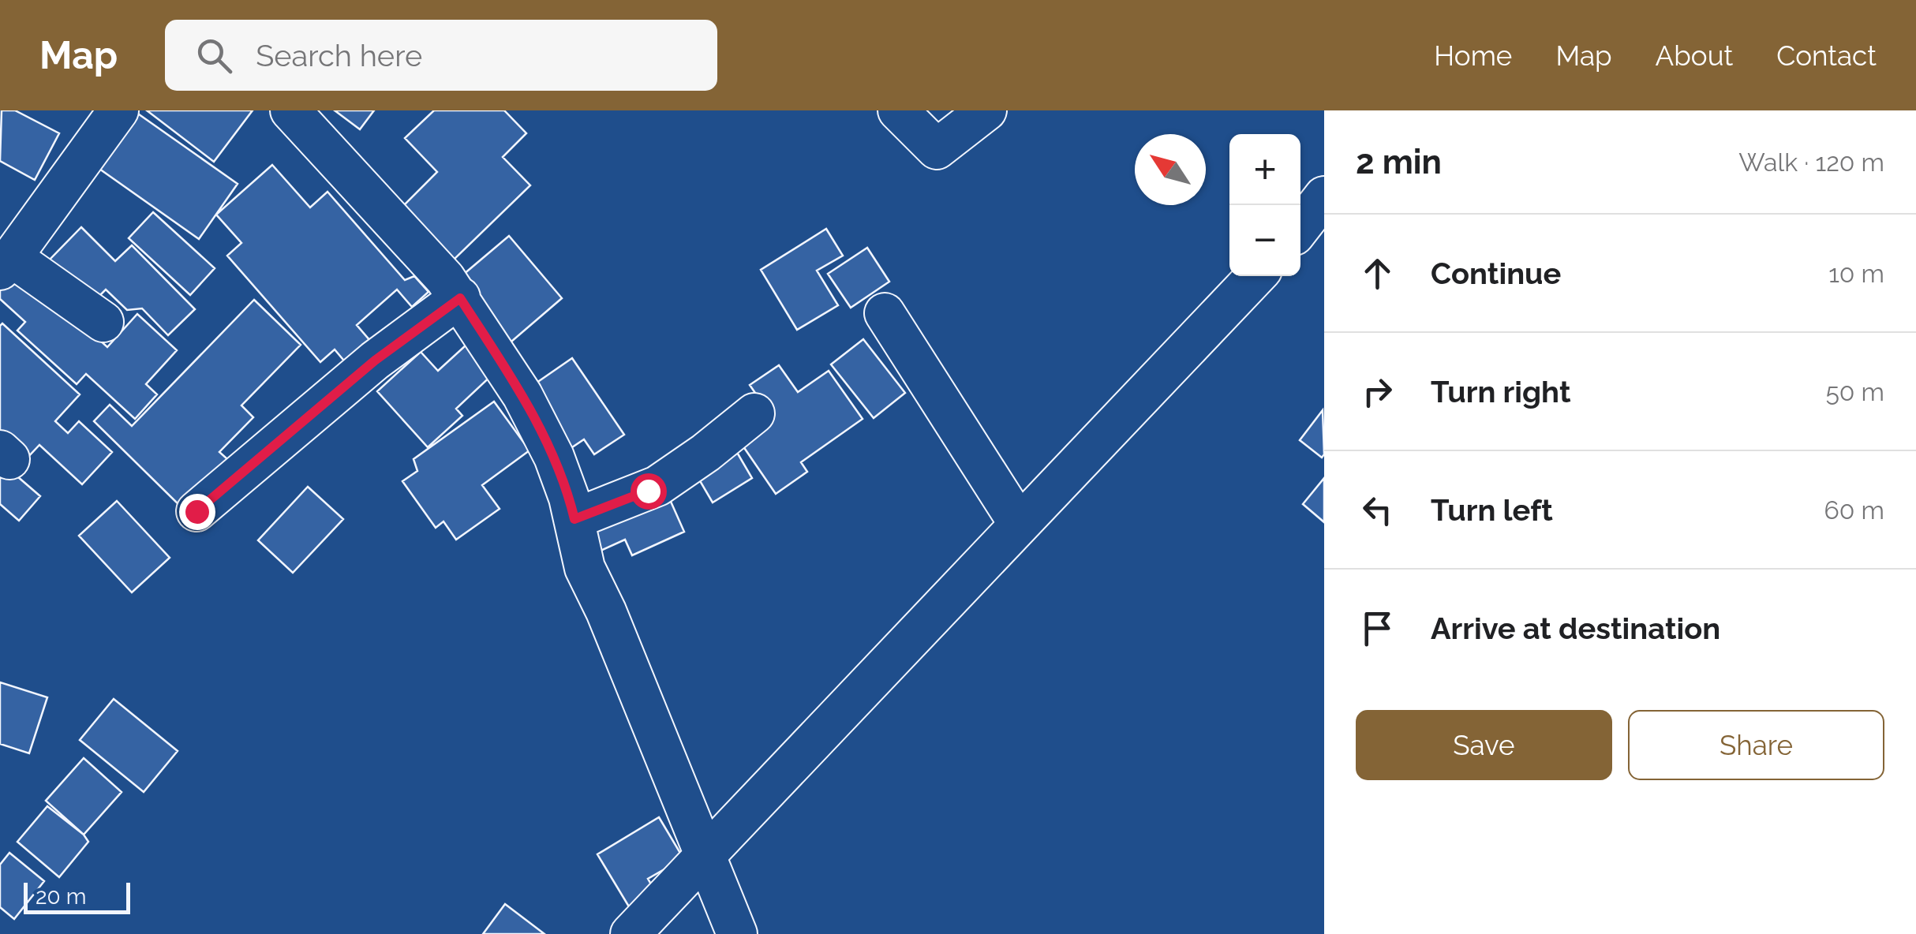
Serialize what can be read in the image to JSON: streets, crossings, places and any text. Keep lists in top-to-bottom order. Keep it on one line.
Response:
{"scale_bar":"20 m","north":"top left","page":{"header":"Map","search":"Search here","nav":["Home","Map","About","Contact"],"heading":["2 min","Walk · 120 m"],"map_buttons":["+","−"],"list":[["Continue","10 m"],["Turn right","50 m"],["Turn left","60 m"],"Arrive at destination"],"buttons":["Save","Share"],"scale":"20 m"}}
